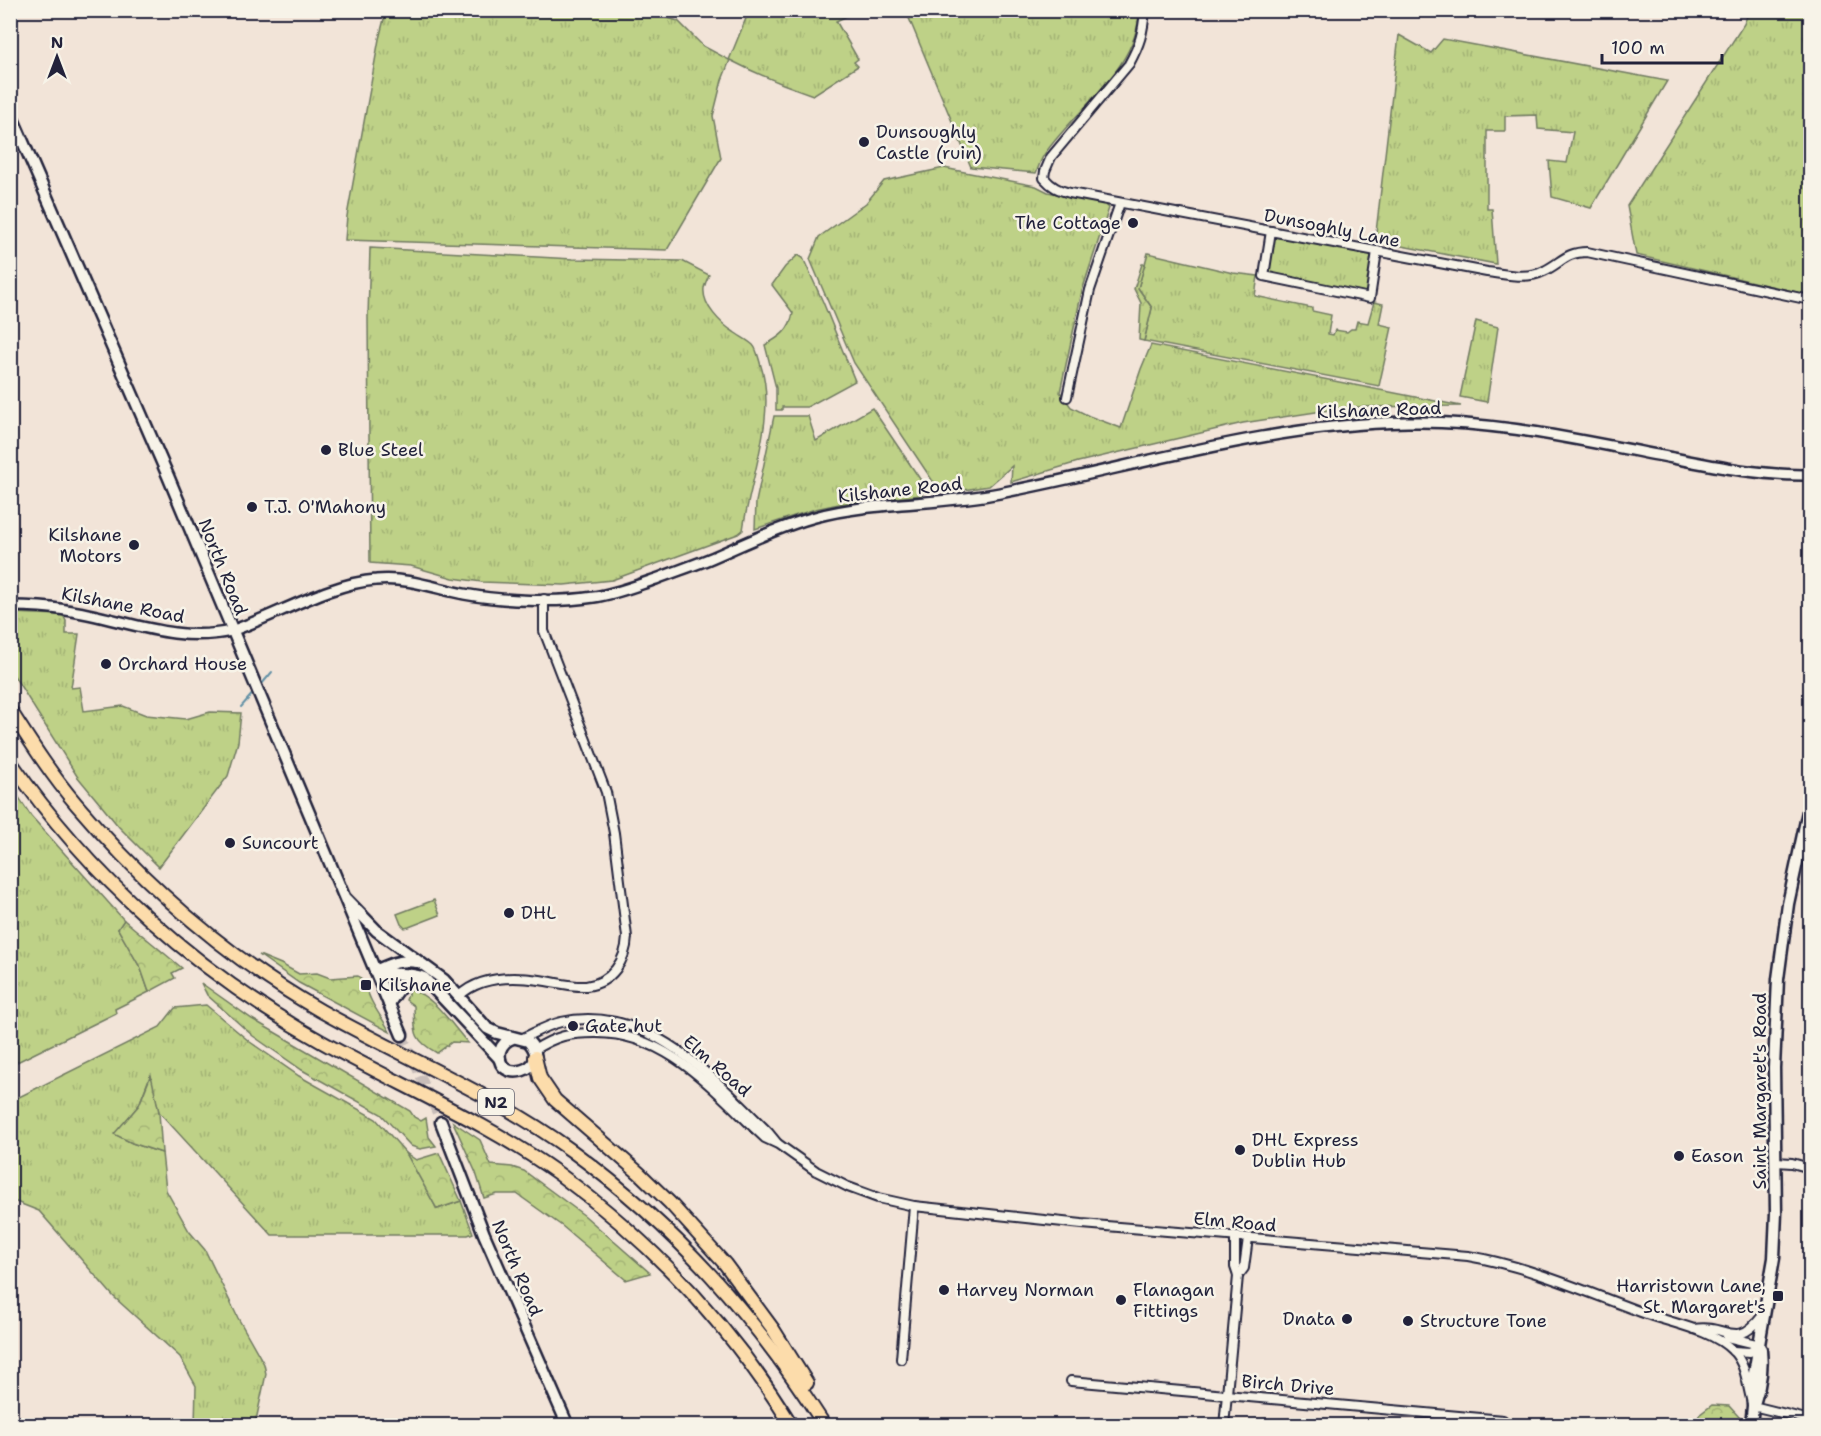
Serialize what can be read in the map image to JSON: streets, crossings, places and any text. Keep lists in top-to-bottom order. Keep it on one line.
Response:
{"streets":{"highway":["N2"],"main road":["North Road","Saint Margaret's Road"],"street":["Dunsoghly Lane","Kilshane Road","Elm Road","Birch Drive"]},"crossings":[["Kilshane Road","North Road"],["Elm Road","Saint Margaret's Road"]],"places":{"other":["Dunsoughly Castle (ruin)","The Cottage","Blue Steel","T.J. O'Mahony","Kilshane Motors","Orchard House","Suncourt","DHL","Gate hut","DHL Express Dublin Hub","Eason","Harvey Norman","Flanagan Fittings","Dnata","Structure Tone"],"transit":["Kilshane","Harristown Lane, St. Margaret's"]},"scale_bar":"100 m","north":"top"}
